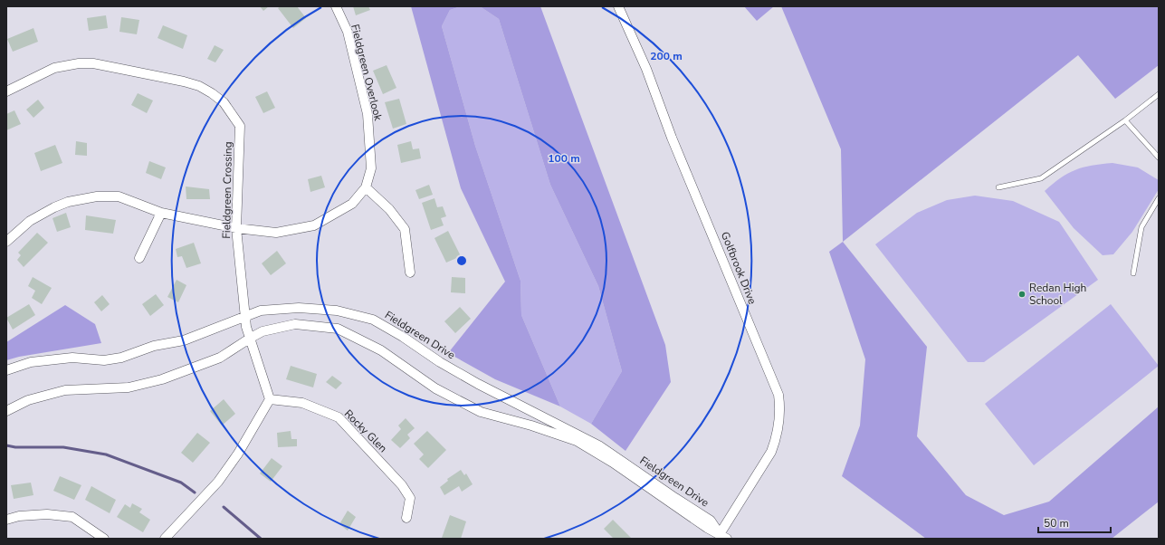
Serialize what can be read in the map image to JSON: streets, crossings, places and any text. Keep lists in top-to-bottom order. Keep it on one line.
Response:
{"streets":{"street":["Fieldgreen Overlook","Fieldgreen Crossing","Golfbrook Drive","Fieldgreen Drive","Rocky Glen"]},"crossings":[["Fieldgreen Overlook","Fieldgreen Crossing"],["Fieldgreen Crossing","Fieldgreen Drive"],["Fieldgreen Crossing","Rocky Glen"],["Golfbrook Drive","Fieldgreen Drive"]],"places":["Redan High School"],"scale_bar":"50 m","rings":["200 m","100 m"]}
